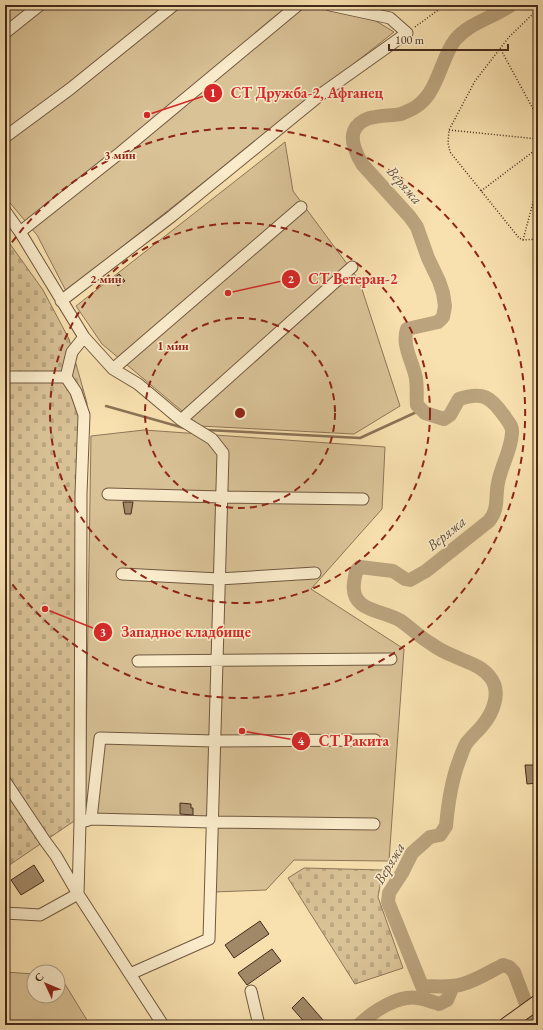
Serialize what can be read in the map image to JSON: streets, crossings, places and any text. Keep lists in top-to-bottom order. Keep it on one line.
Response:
{"water":["Веряжа"],"places":["СТ Дружба-2, Афганец","СТ Ветеран-2","Западное кладбище","СТ Ракита"],"scale_bar":"100 m","north":"top left","rings":["3 мин","2 мин","1 мин"]}
